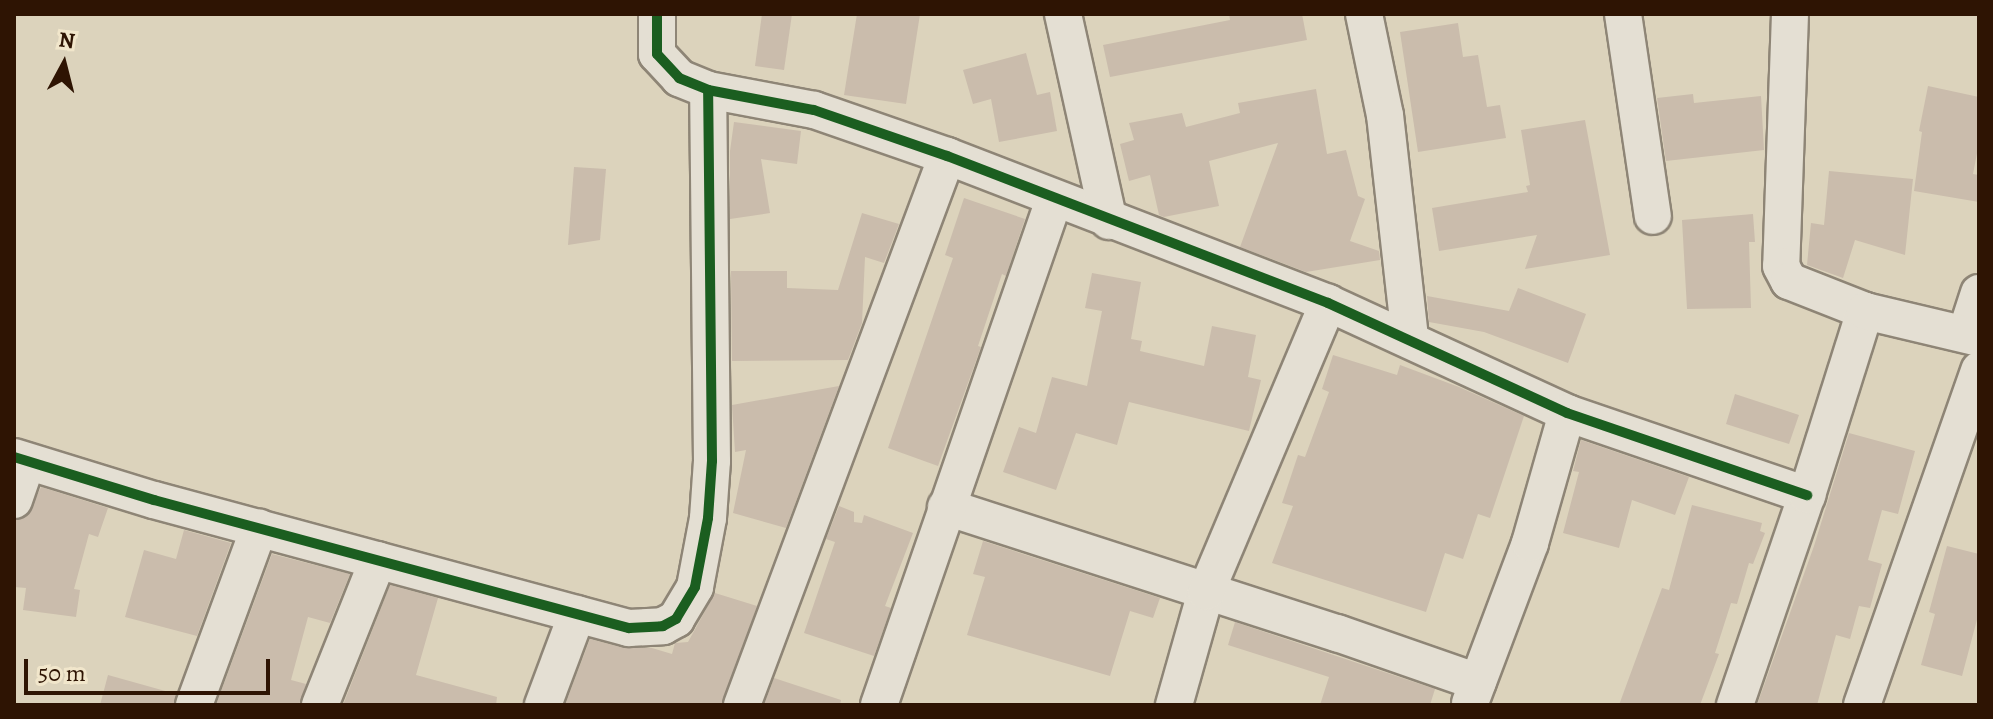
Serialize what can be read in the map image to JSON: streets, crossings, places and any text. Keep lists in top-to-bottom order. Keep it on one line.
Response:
{"scale_bar":"50 m","north":"top"}
